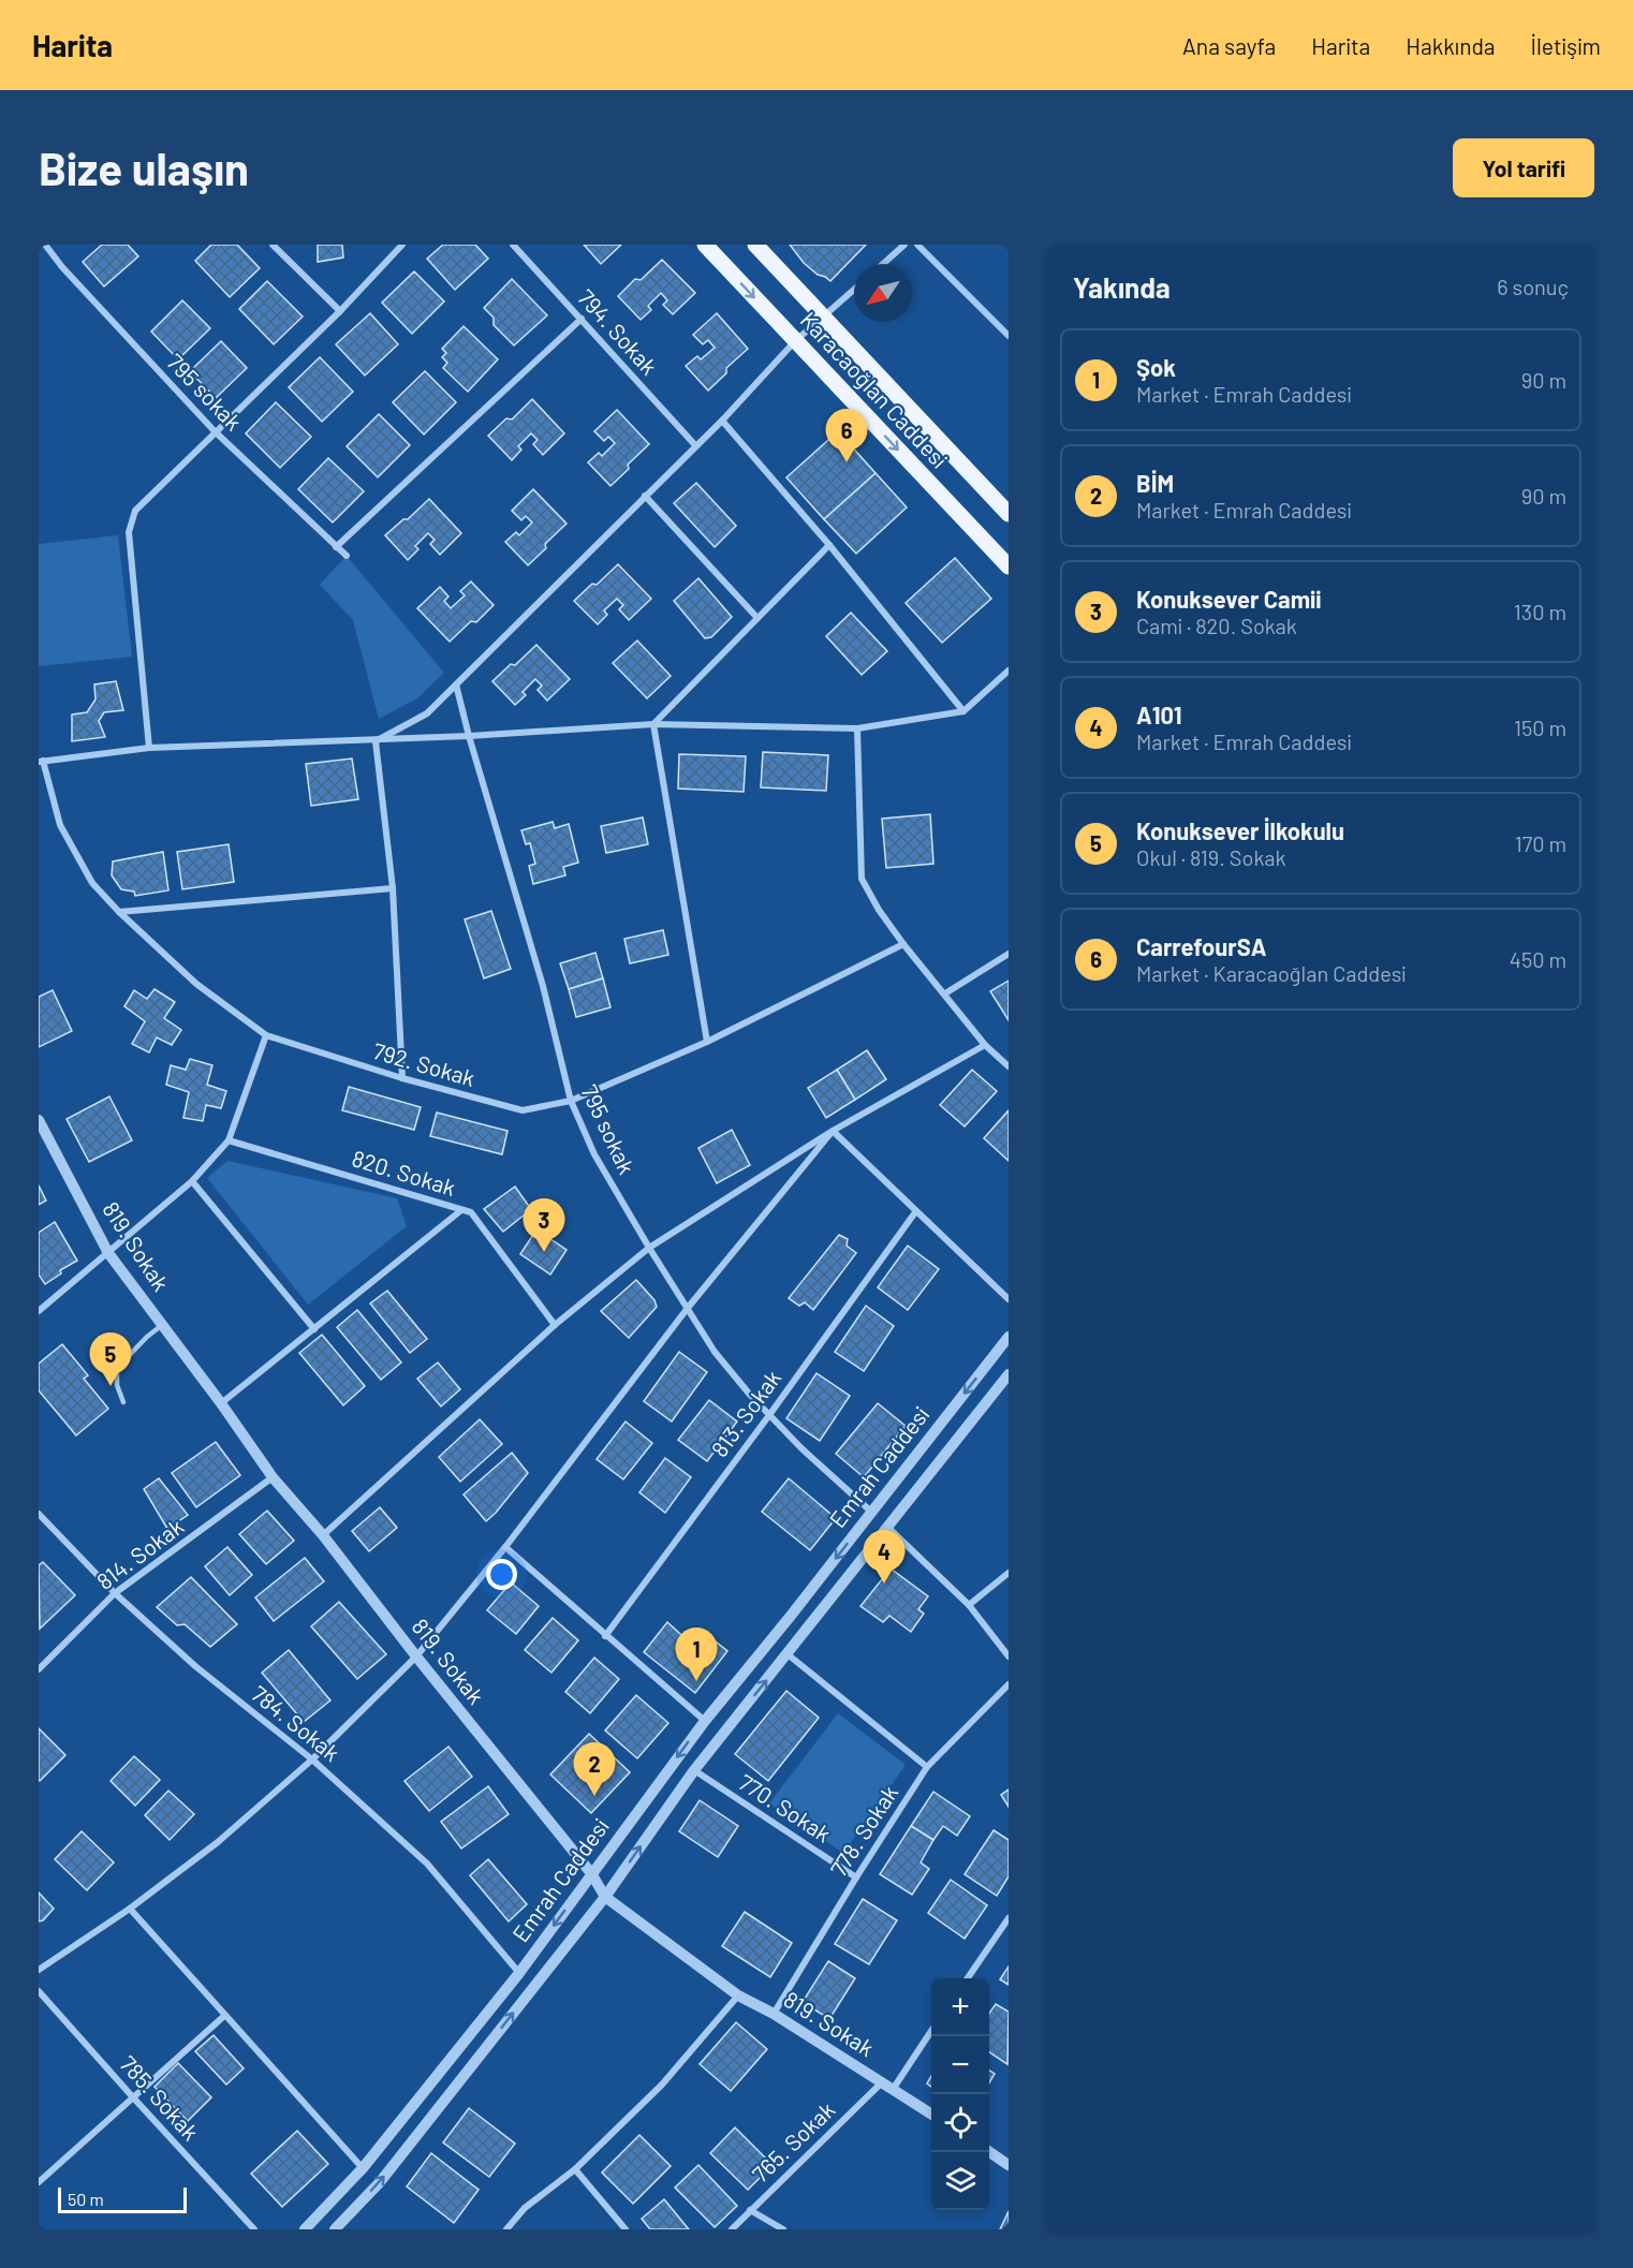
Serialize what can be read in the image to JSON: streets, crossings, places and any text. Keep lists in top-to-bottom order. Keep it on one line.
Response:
{"streets":{"main road":["Karacaoğlan Caddesi"],"street":["794. Sokak","795 sokak","792. Sokak","820. Sokak","819. Sokak","813. Sokak","Emrah Caddesi","814. Sokak","784. Sokak","770. Sokak","778. Sokak","785. Sokak","765. Sokak"]},"crossings":[["795 sokak","792. Sokak"],["795 sokak","813. Sokak"],["795 sokak","Emrah Caddesi"],["819. Sokak","Emrah Caddesi"],["819. Sokak","814. Sokak"],["819. Sokak","778. Sokak"],["819. Sokak","765. Sokak"],["Emrah Caddesi","784. Sokak"],["Emrah Caddesi","770. Sokak"],["814. Sokak","784. Sokak"],["770. Sokak","778. Sokak"]],"scale_bar":"50 m","north":"bottom left","page":{"header":"Harita","nav":["Ana sayfa","Harita","Hakkında","İletişim"],"buttons":"Yol tarifi","title":"Bize ulaşın","heading":["Yakında","6 sonuç"],"list":[{"mark":"1","name":"Şok","note":"Market · Emrah Caddesi","value":"90 m"},{"mark":"2","name":"BİM","note":"Market · Emrah Caddesi","value":"90 m"},{"mark":"3","name":"Konuksever Camii","note":"Cami · 820. Sokak","value":"130 m"},{"mark":"4","name":"A101","note":"Market · Emrah Caddesi","value":"150 m"},{"mark":"5","name":"Konuksever İlkokulu","note":"Okul · 819. Sokak","value":"170 m"},{"mark":"6","name":"CarrefourSA","note":"Market · Karacaoğlan Caddesi","value":"450 m"}],"pins":["6","3","5","4","1","2"],"map_buttons":["+","−"],"scale":"50 m"}}
